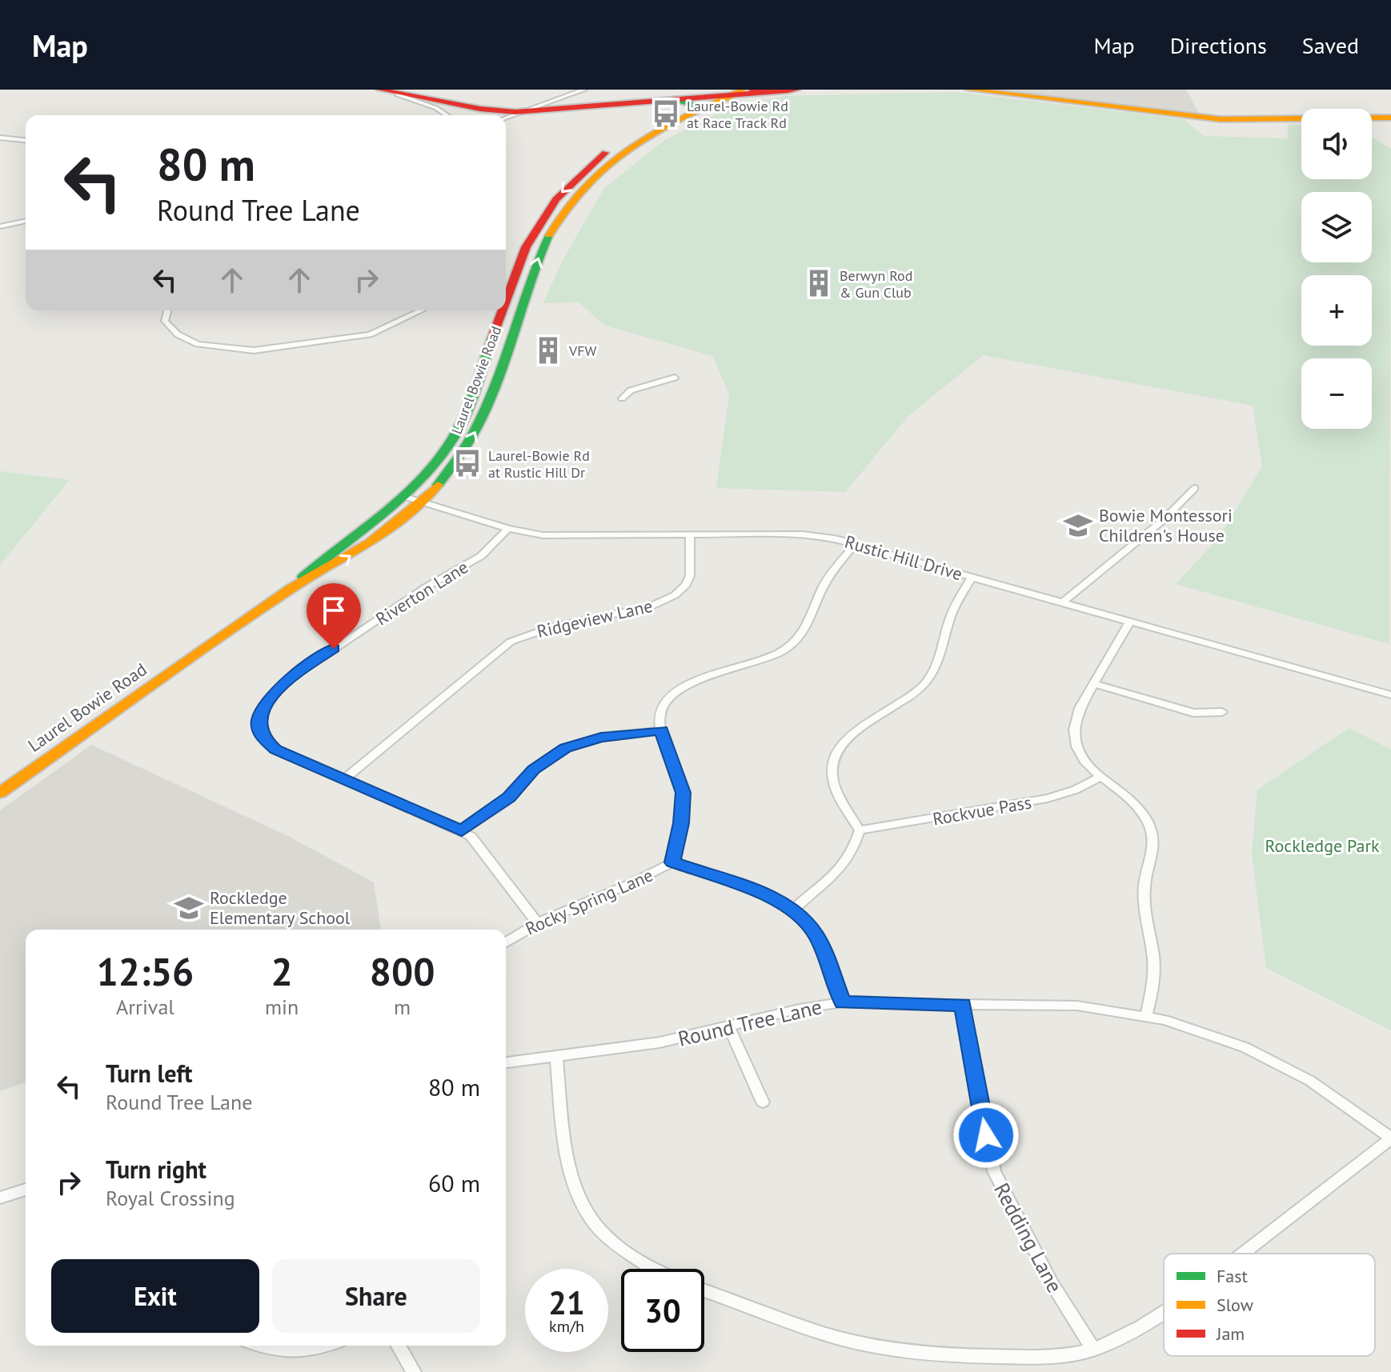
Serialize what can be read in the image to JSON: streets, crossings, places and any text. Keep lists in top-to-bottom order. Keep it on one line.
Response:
{"streets":{"main road":["Laurel Bowie Road"],"street":["Rustic Hill Drive","Riverton Lane","Ridgeview Lane","Rockvue Pass","Rocky Spring Lane","Round Tree Lane","Redding Lane"]},"crossings":[["Laurel Bowie Road","Rustic Hill Drive"],["Rustic Hill Drive","Riverton Lane"],["Rustic Hill Drive","Ridgeview Lane"],["Riverton Lane","Ridgeview Lane"],["Riverton Lane","Rocky Spring Lane"],["Round Tree Lane","Redding Lane"]],"parks":["Rockledge Park"],"places":{"bus stop":["Laurel-Bowie Rd at Race Track Rd","Laurel-Bowie Rd at Rustic Hill Dr"],"building":["Berwyn Rod & Gun Club","VFW"],"school or university":["Bowie Montessori Children's House","Rockledge Elementary School"]},"legend":["Fast","Slow","Jam"],"page":{"header":"Map","nav":["Map","Directions","Saved"],"map_buttons":["+","−"],"turn":["80 m","Round Tree Lane"],"eta":["12:56","Arrival","2","min","800","m"],"list":[{"name":"Turn left","note":"Round Tree Lane","value":"80 m"},{"name":"Turn right","note":"Royal Crossing","value":"60 m"}],"buttons":["Exit","Share"],"speed":"21 km/h","limit":"30"}}
